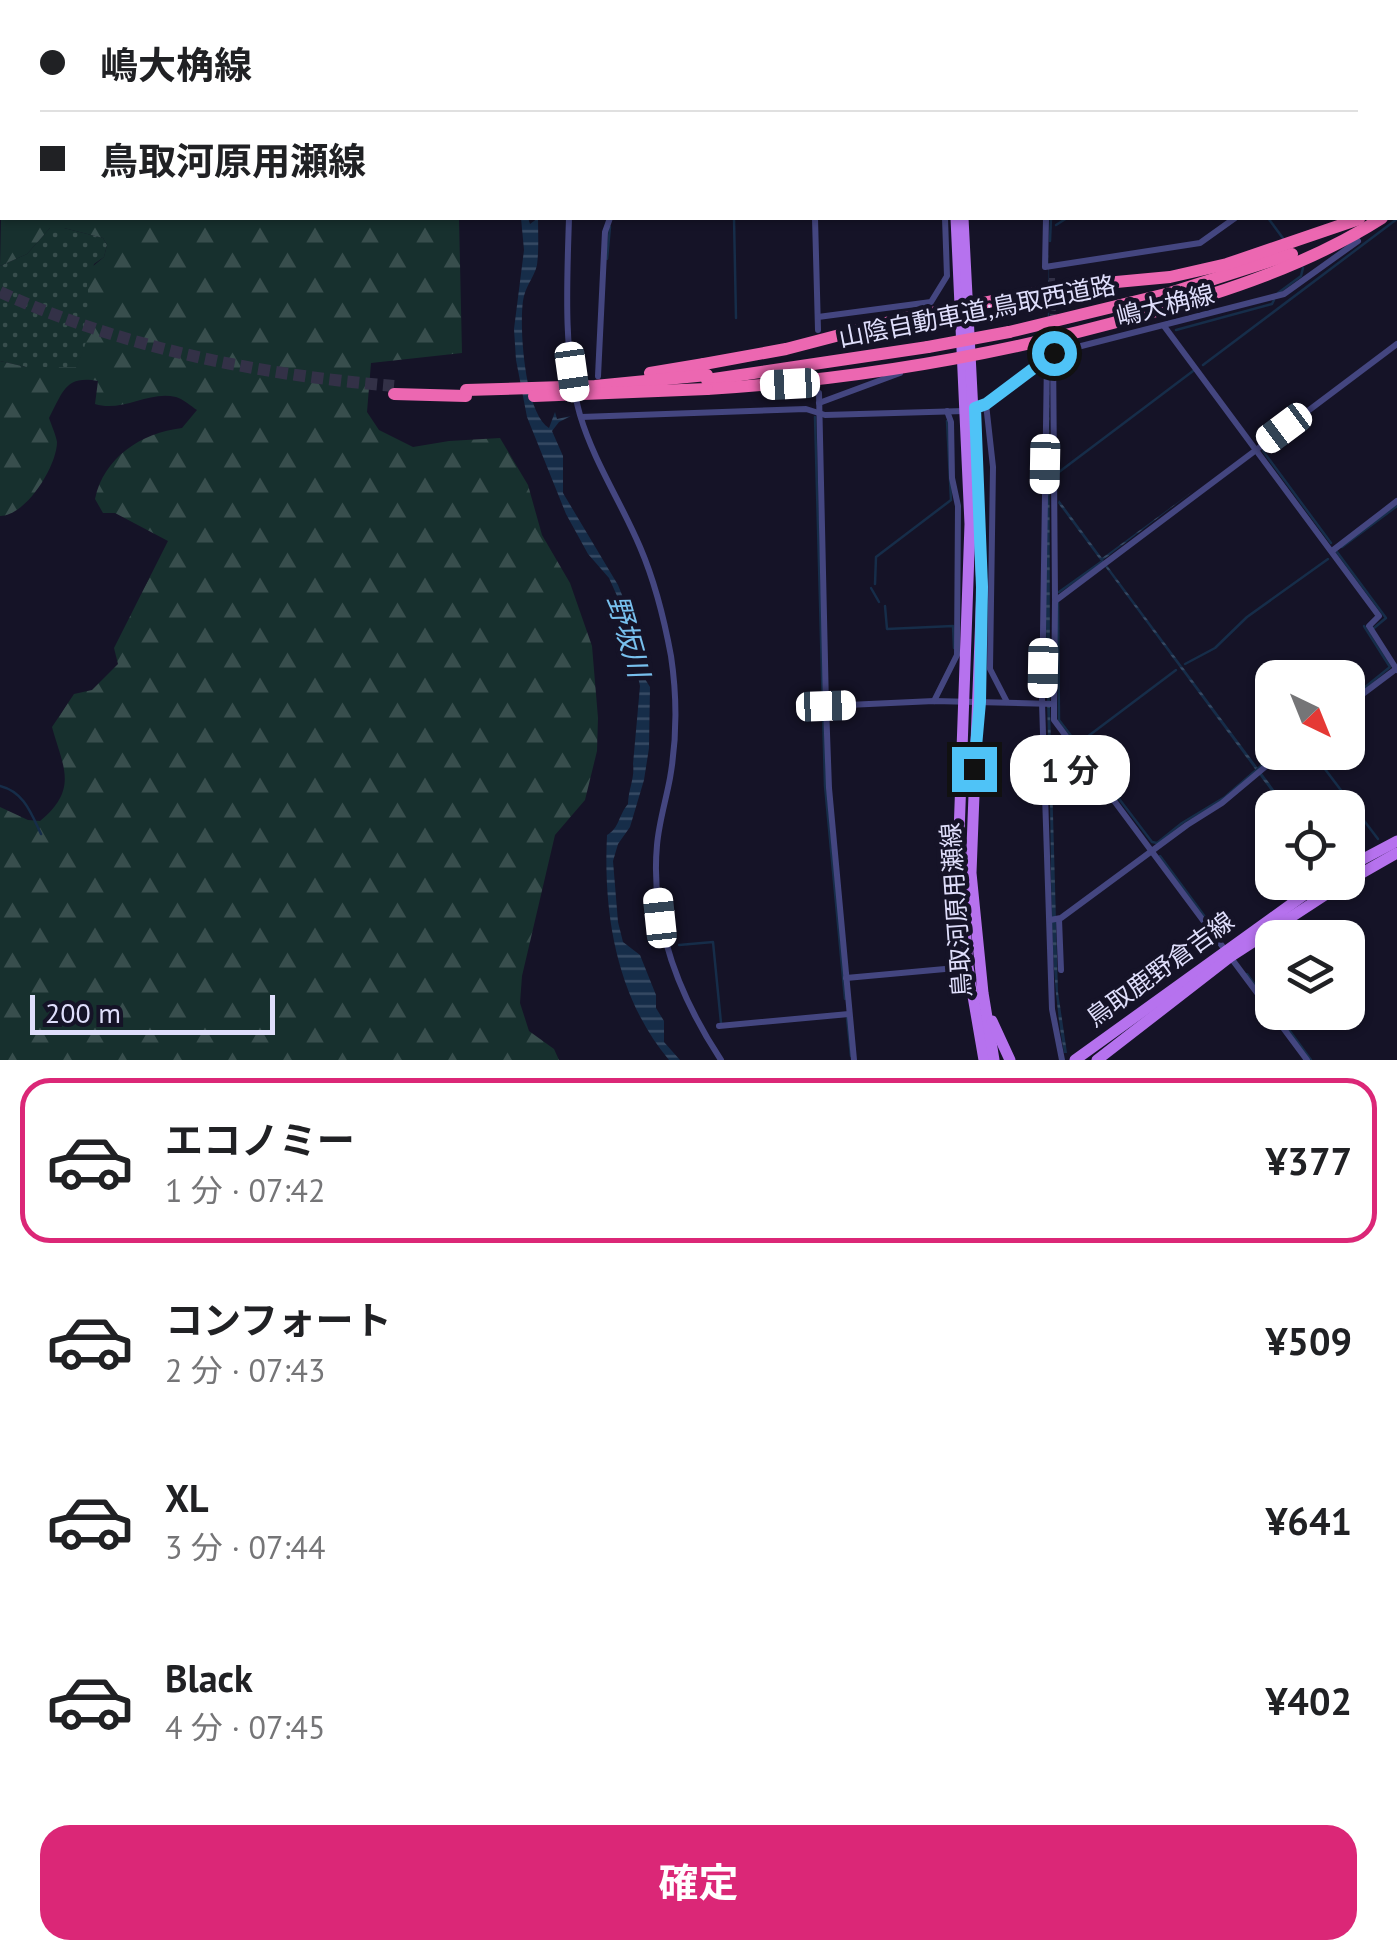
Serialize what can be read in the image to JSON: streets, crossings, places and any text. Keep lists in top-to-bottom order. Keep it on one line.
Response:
{"streets":{"highway":["山陰自動車道;鳥取西道路"],"main road":["鳥取河原用瀬線","鳥取鹿野倉吉線"],"street":["嶋大桷線"]},"crossings":[["嶋大桷線","鳥取河原用瀬線"]],"water":["野坂川"],"scale_bar":"200 m","north":"bottom right","page":{"banner":["嶋大桷線","鳥取河原用瀬線"],"bubble":"1 分","scale":"200 m","list":[{"name":"エコノミー","note":"1 分 · 07:42","value":"¥377"},{"name":"コンフォート","note":"2 分 · 07:43","value":"¥509"},{"name":"XL","note":"3 分 · 07:44","value":"¥641"},{"name":"Black","note":"4 分 · 07:45","value":"¥402"}],"buttons":"確定"}}
